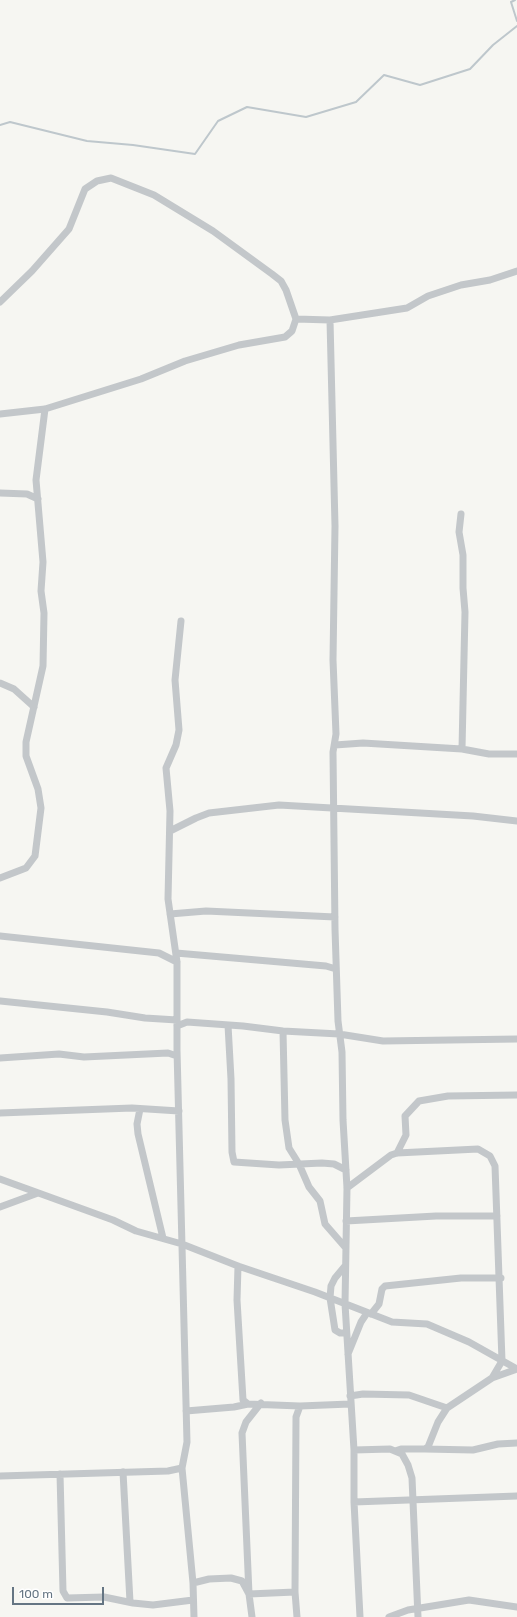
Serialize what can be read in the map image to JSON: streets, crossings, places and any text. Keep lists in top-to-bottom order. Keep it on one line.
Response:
{"scale_bar":"100 m"}
